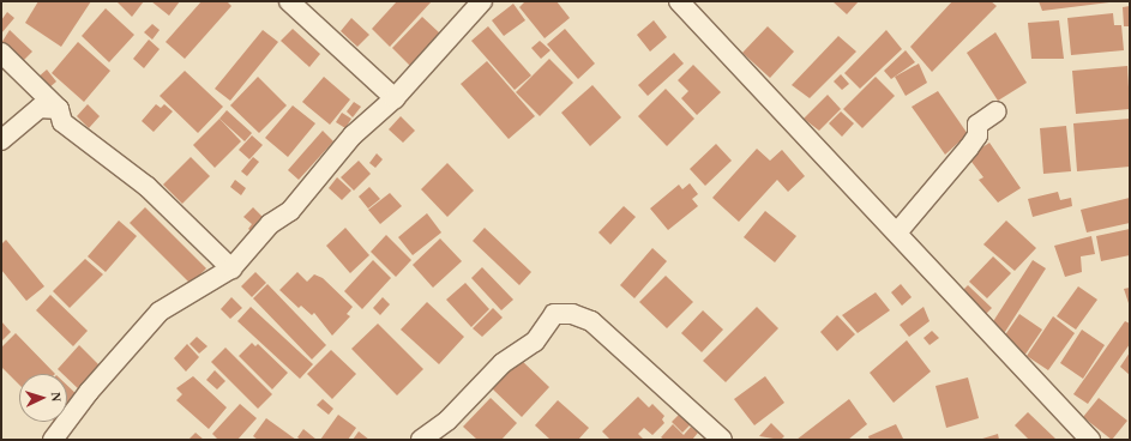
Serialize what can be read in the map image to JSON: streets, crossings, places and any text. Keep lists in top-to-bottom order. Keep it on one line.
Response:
{"north":"right"}
